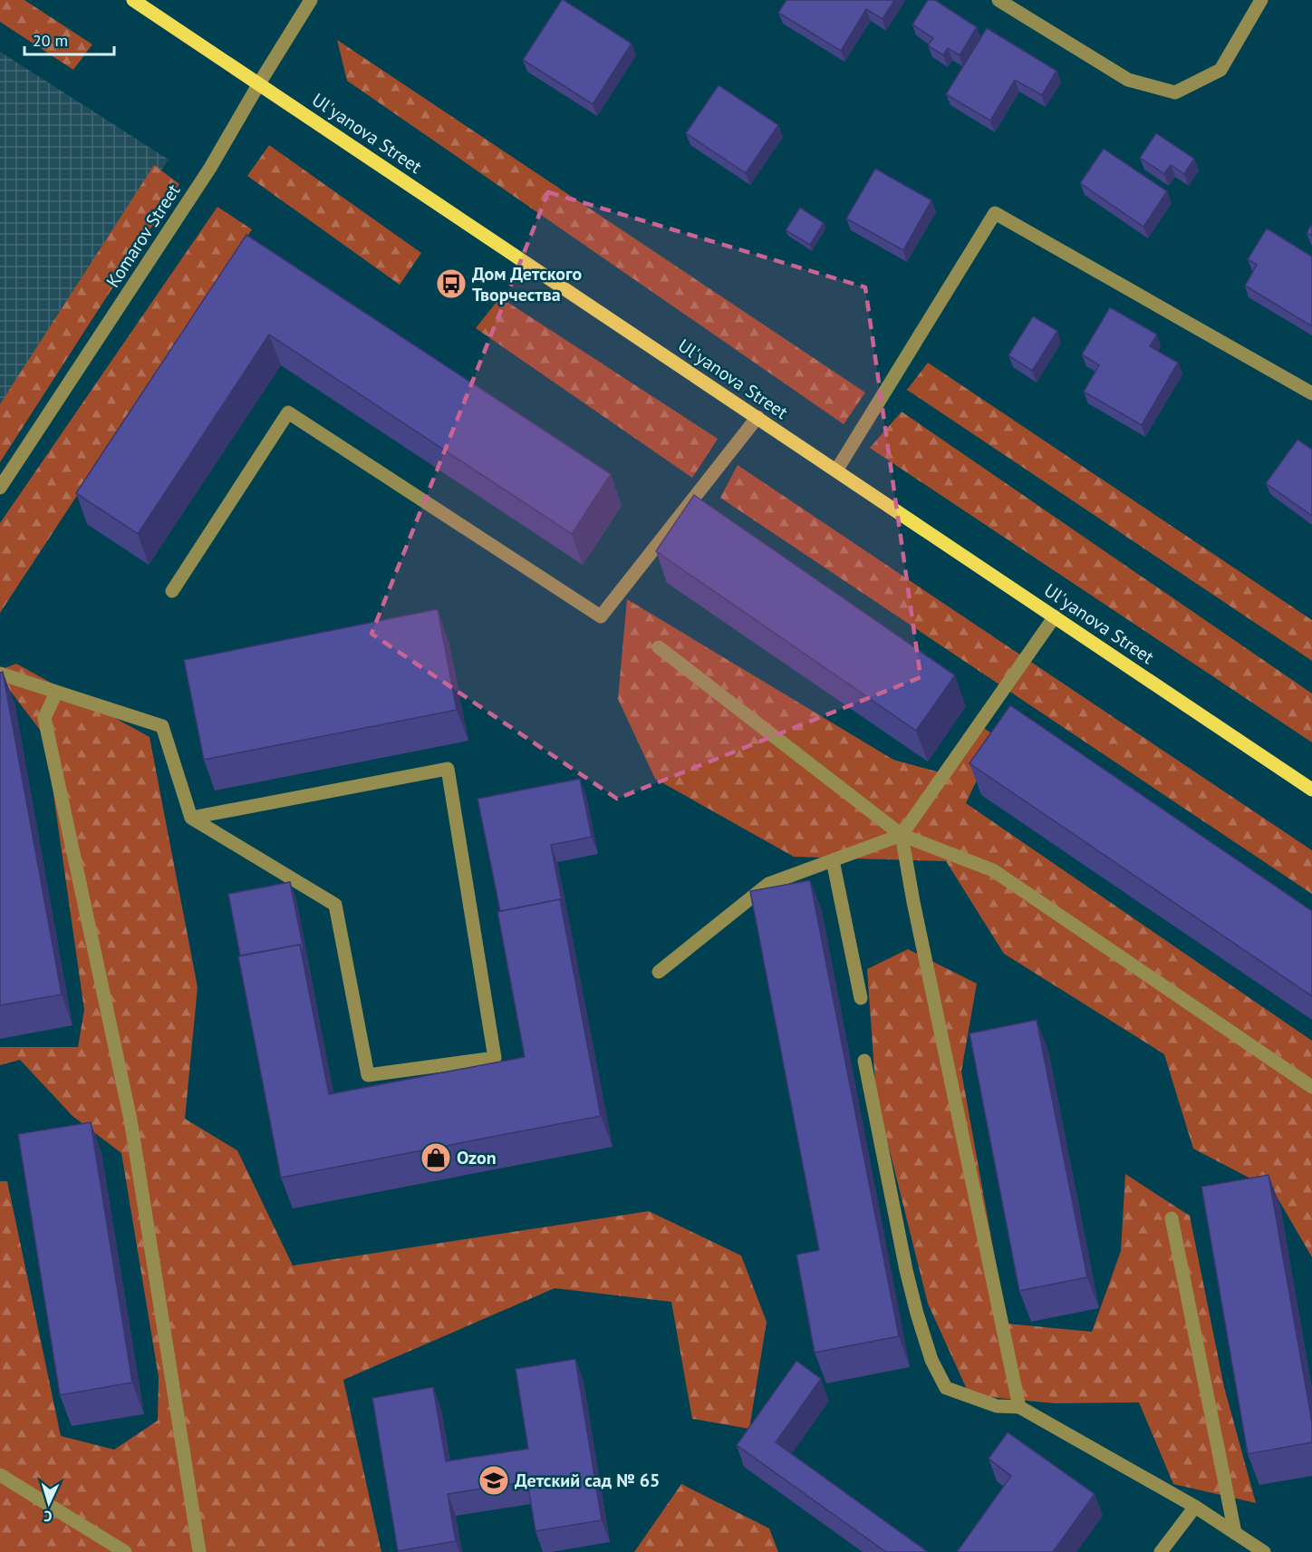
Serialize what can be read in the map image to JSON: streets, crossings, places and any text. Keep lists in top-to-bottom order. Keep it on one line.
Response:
{"streets":{"main road":["Ul'yanova Street"],"street":["Komarov Street"]},"crossings":[["Ul'yanova Street","Komarov Street"]],"places":{"bus stop":["Дом Детского Творчества"],"shop":["Ozon"],"school or university":["Детский сад № 65"]},"scale_bar":"20 m","north":"bottom"}
